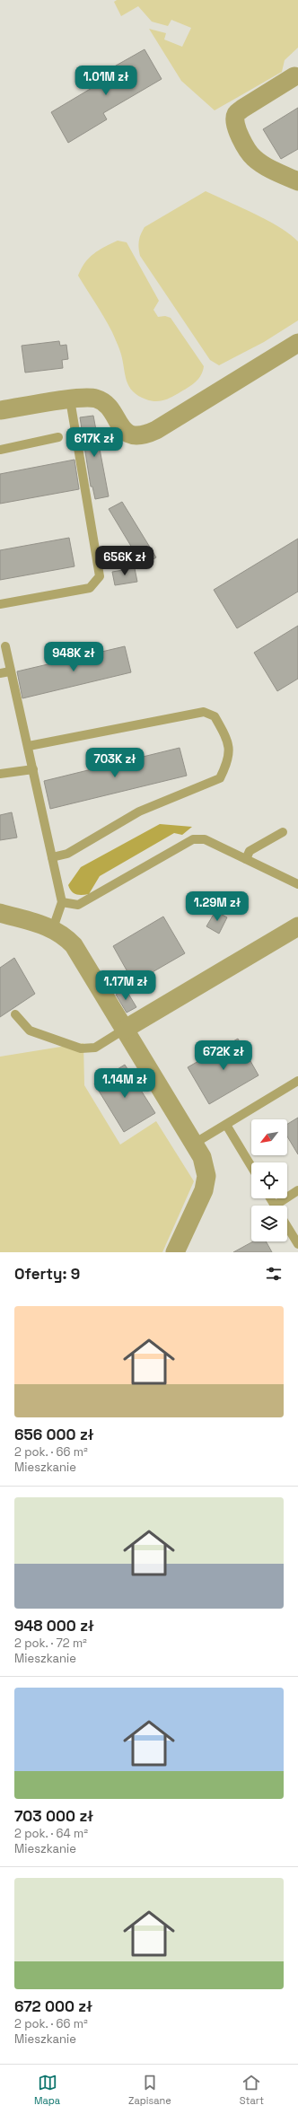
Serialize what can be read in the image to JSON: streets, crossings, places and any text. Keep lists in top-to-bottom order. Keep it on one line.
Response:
{"north":"bottom left","page":{"price":["1.01M zł","617K zł","656K zł","948K zł","703K zł","1.29M zł","1.17M zł","672K zł","1.14M zł"],"heading":"Oferty: 9","list":[{"name":"656 000 zł","note":"2 pok. · 66 m² · Mieszkanie"},{"name":"948 000 zł","note":"2 pok. · 72 m² · Mieszkanie"},{"name":"703 000 zł","note":"2 pok. · 64 m² · Mieszkanie"},{"name":"672 000 zł","note":"2 pok. · 66 m² · Mieszkanie"}],"tabs":["Mapa","Zapisane","Start"]}}
